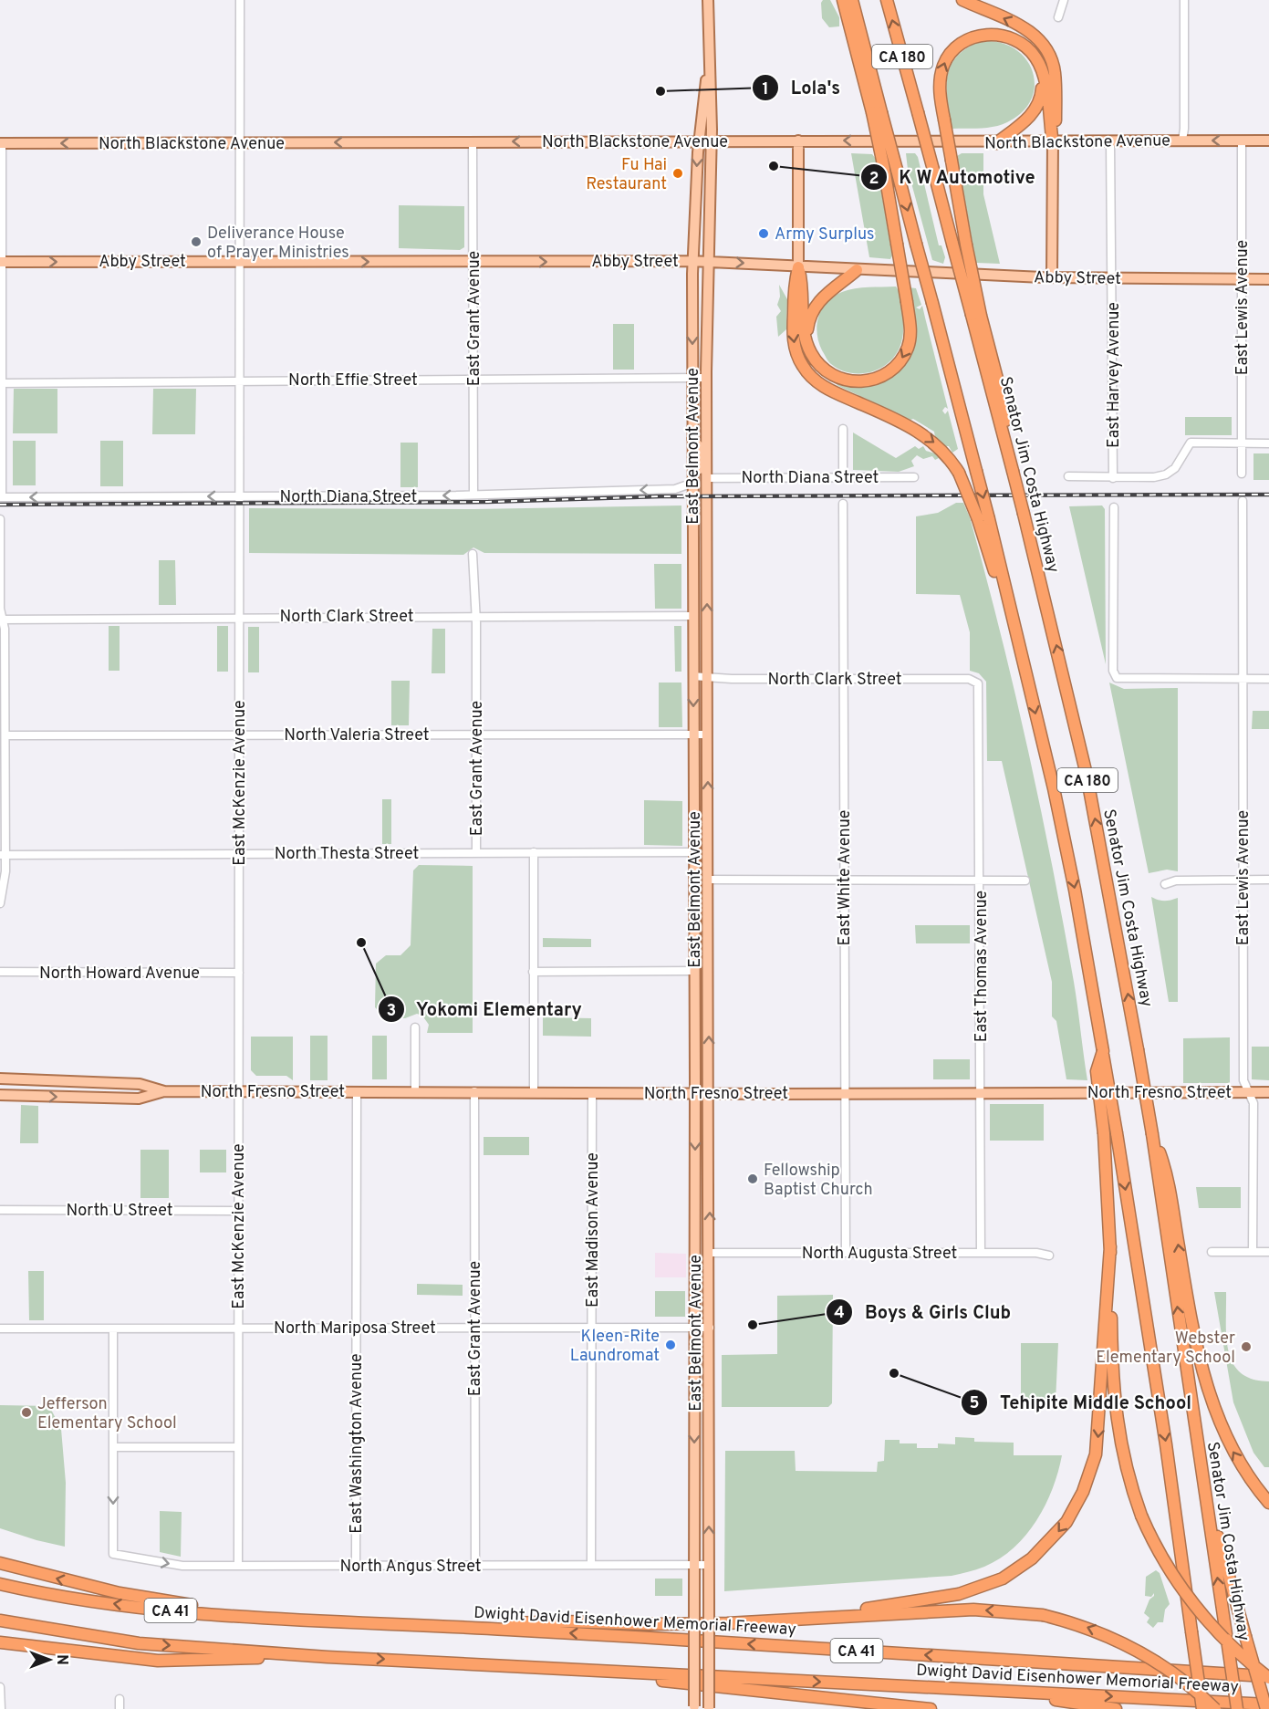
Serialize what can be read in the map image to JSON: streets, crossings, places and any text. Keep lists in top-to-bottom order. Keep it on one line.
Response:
{"streets":{"highway":["CA 180","Senator Jim Costa Highway","CA 41","Dwight David Eisenhower Memorial Freeway"],"main road":["North Blackstone Avenue","Abby Street","East Belmont Avenue","North Fresno Street"],"street":["East Lewis Avenue","East Grant Avenue","East Harvey Avenue","North Effie Street","North Diana Street","North Clark Street","North Valeria Street","East McKenzie Avenue","North Thesta Street","East White Avenue","East Thomas Avenue","North Howard Avenue","North U Street","East Madison Avenue","North Augusta Street","North Mariposa Street","East Washington Avenue","North Angus Street"]},"crossings":[["North Blackstone Avenue","East Lewis Avenue"],["North Blackstone Avenue","East Grant Avenue"],["North Blackstone Avenue","East Harvey Avenue"],["North Blackstone Avenue","East Belmont Avenue"],["North Blackstone Avenue","East McKenzie Avenue"],["Abby Street","East Lewis Avenue"],["Abby Street","East Grant Avenue"],["Abby Street","East Harvey Avenue"],["Abby Street","East Belmont Avenue"],["Abby Street","East McKenzie Avenue"],["East Lewis Avenue","North Fresno Street"],["East Grant Avenue","North Effie Street"],["East Grant Avenue","North Diana Street"],["East Grant Avenue","North Clark Street"],["East Grant Avenue","North Valeria Street"],["East Grant Avenue","North Thesta Street"],["East Grant Avenue","North Fresno Street"],["East Grant Avenue","North Mariposa Street"],["East Grant Avenue","North Angus Street"],["North Effie Street","East Belmont Avenue"],["North Effie Street","East McKenzie Avenue"],["East Belmont Avenue","North Diana Street"],["East Belmont Avenue","North Clark Street"],["East Belmont Avenue","North Valeria Street"],["East Belmont Avenue","North Thesta Street"],["East Belmont Avenue","North Fresno Street"],["East Belmont Avenue","North Augusta Street"],["East Belmont Avenue","North Mariposa Street"],["East Belmont Avenue","North Angus Street"],["North Diana Street","East McKenzie Avenue"],["North Clark Street","East McKenzie Avenue"],["North Clark Street","East White Avenue"],["North Clark Street","East Thomas Avenue"],["North Valeria Street","East McKenzie Avenue"],["East McKenzie Avenue","North Thesta Street"],["East McKenzie Avenue","North Howard Avenue"],["East McKenzie Avenue","North Fresno Street"],["East McKenzie Avenue","North U Street"],["East McKenzie Avenue","North Mariposa Street"],["East McKenzie Avenue","North Angus Street"],["East White Avenue","North Fresno Street"],["East White Avenue","North Augusta Street"],["East Thomas Avenue","North Fresno Street"],["East Thomas Avenue","North Augusta Street"],["North Fresno Street","East Madison Avenue"],["North Fresno Street","East Washington Avenue"],["East Madison Avenue","North Mariposa Street"],["East Madison Avenue","North Angus Street"],["North Mariposa Street","East Washington Avenue"],["East Washington Avenue","North Angus Street"]],"one_way":["North Blackstone Avenue","Abby Street","North Diana Street"],"places":["Lola's","K W Automotive","Fu Hai Restaurant","Army Surplus","Deliverance House of Prayer Ministries","Yokomi Elementary","Fellowship Baptist Church","Boys & Girls Club","Kleen-Rite Laundromat","Webster Elementary School","Tehipite Middle School","Jefferson Elementary School"],"north":"right"}
